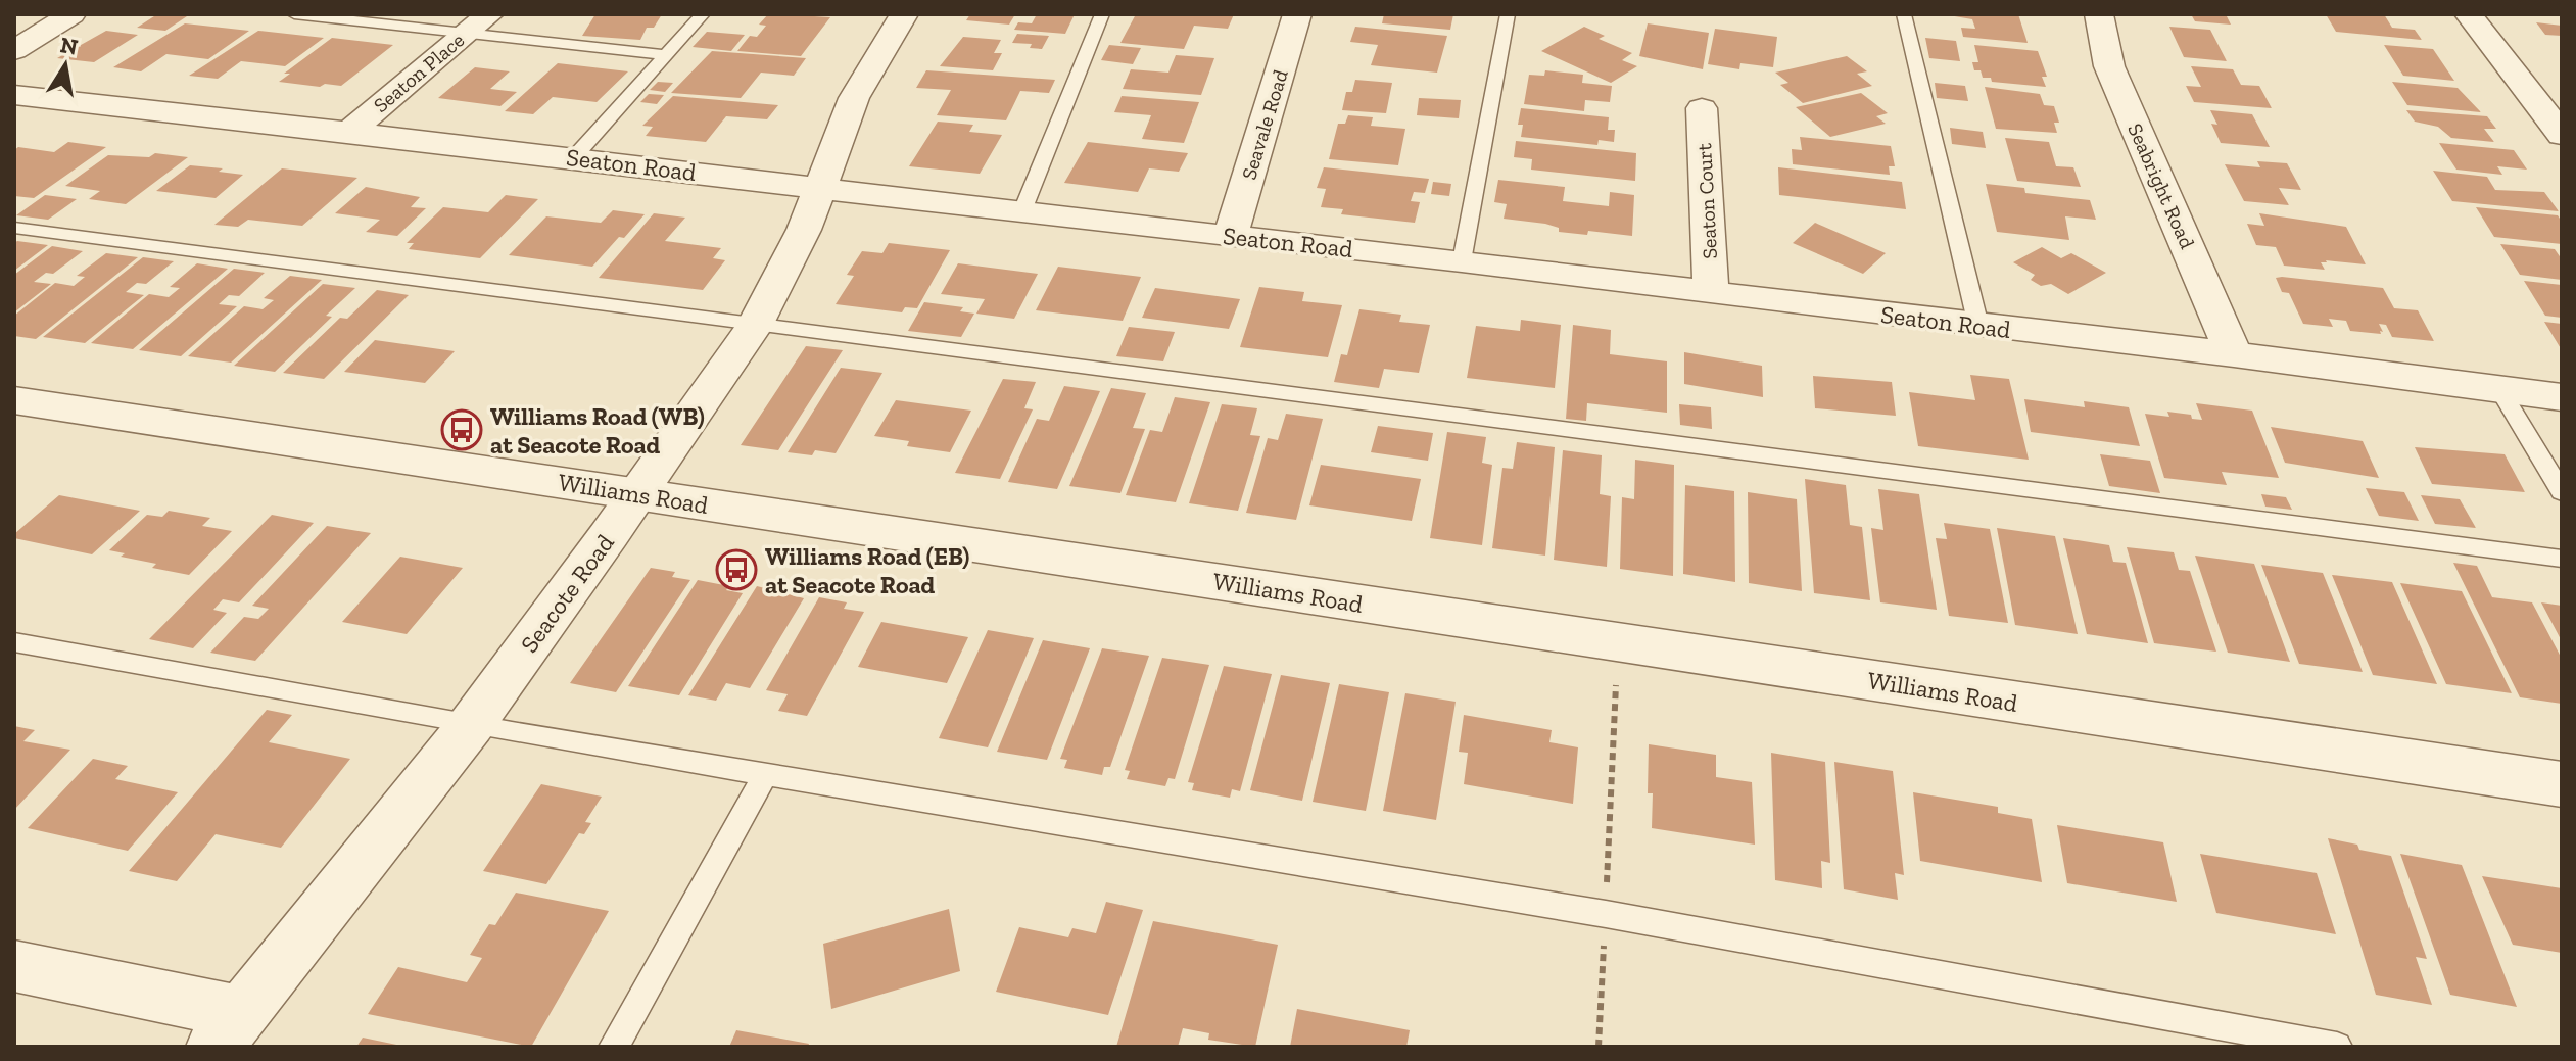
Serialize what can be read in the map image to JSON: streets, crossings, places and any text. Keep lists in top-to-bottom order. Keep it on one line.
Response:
{"streets":{"street":["Seaton Place","Seavale Road","Seaton Road","Seabright Road","Seaton Court","Williams Road","Seacote Road"]},"crossings":[["Seaton Place","Seaton Road"],["Seavale Road","Seaton Road"],["Seaton Road","Seabright Road"],["Seaton Road","Seaton Court"],["Seaton Road","Seacote Road"],["Williams Road","Seacote Road"]],"places":{"bus stop":["Williams Road (WB) at Seacote Road","Williams Road (EB) at Seacote Road"]},"north":"top"}
